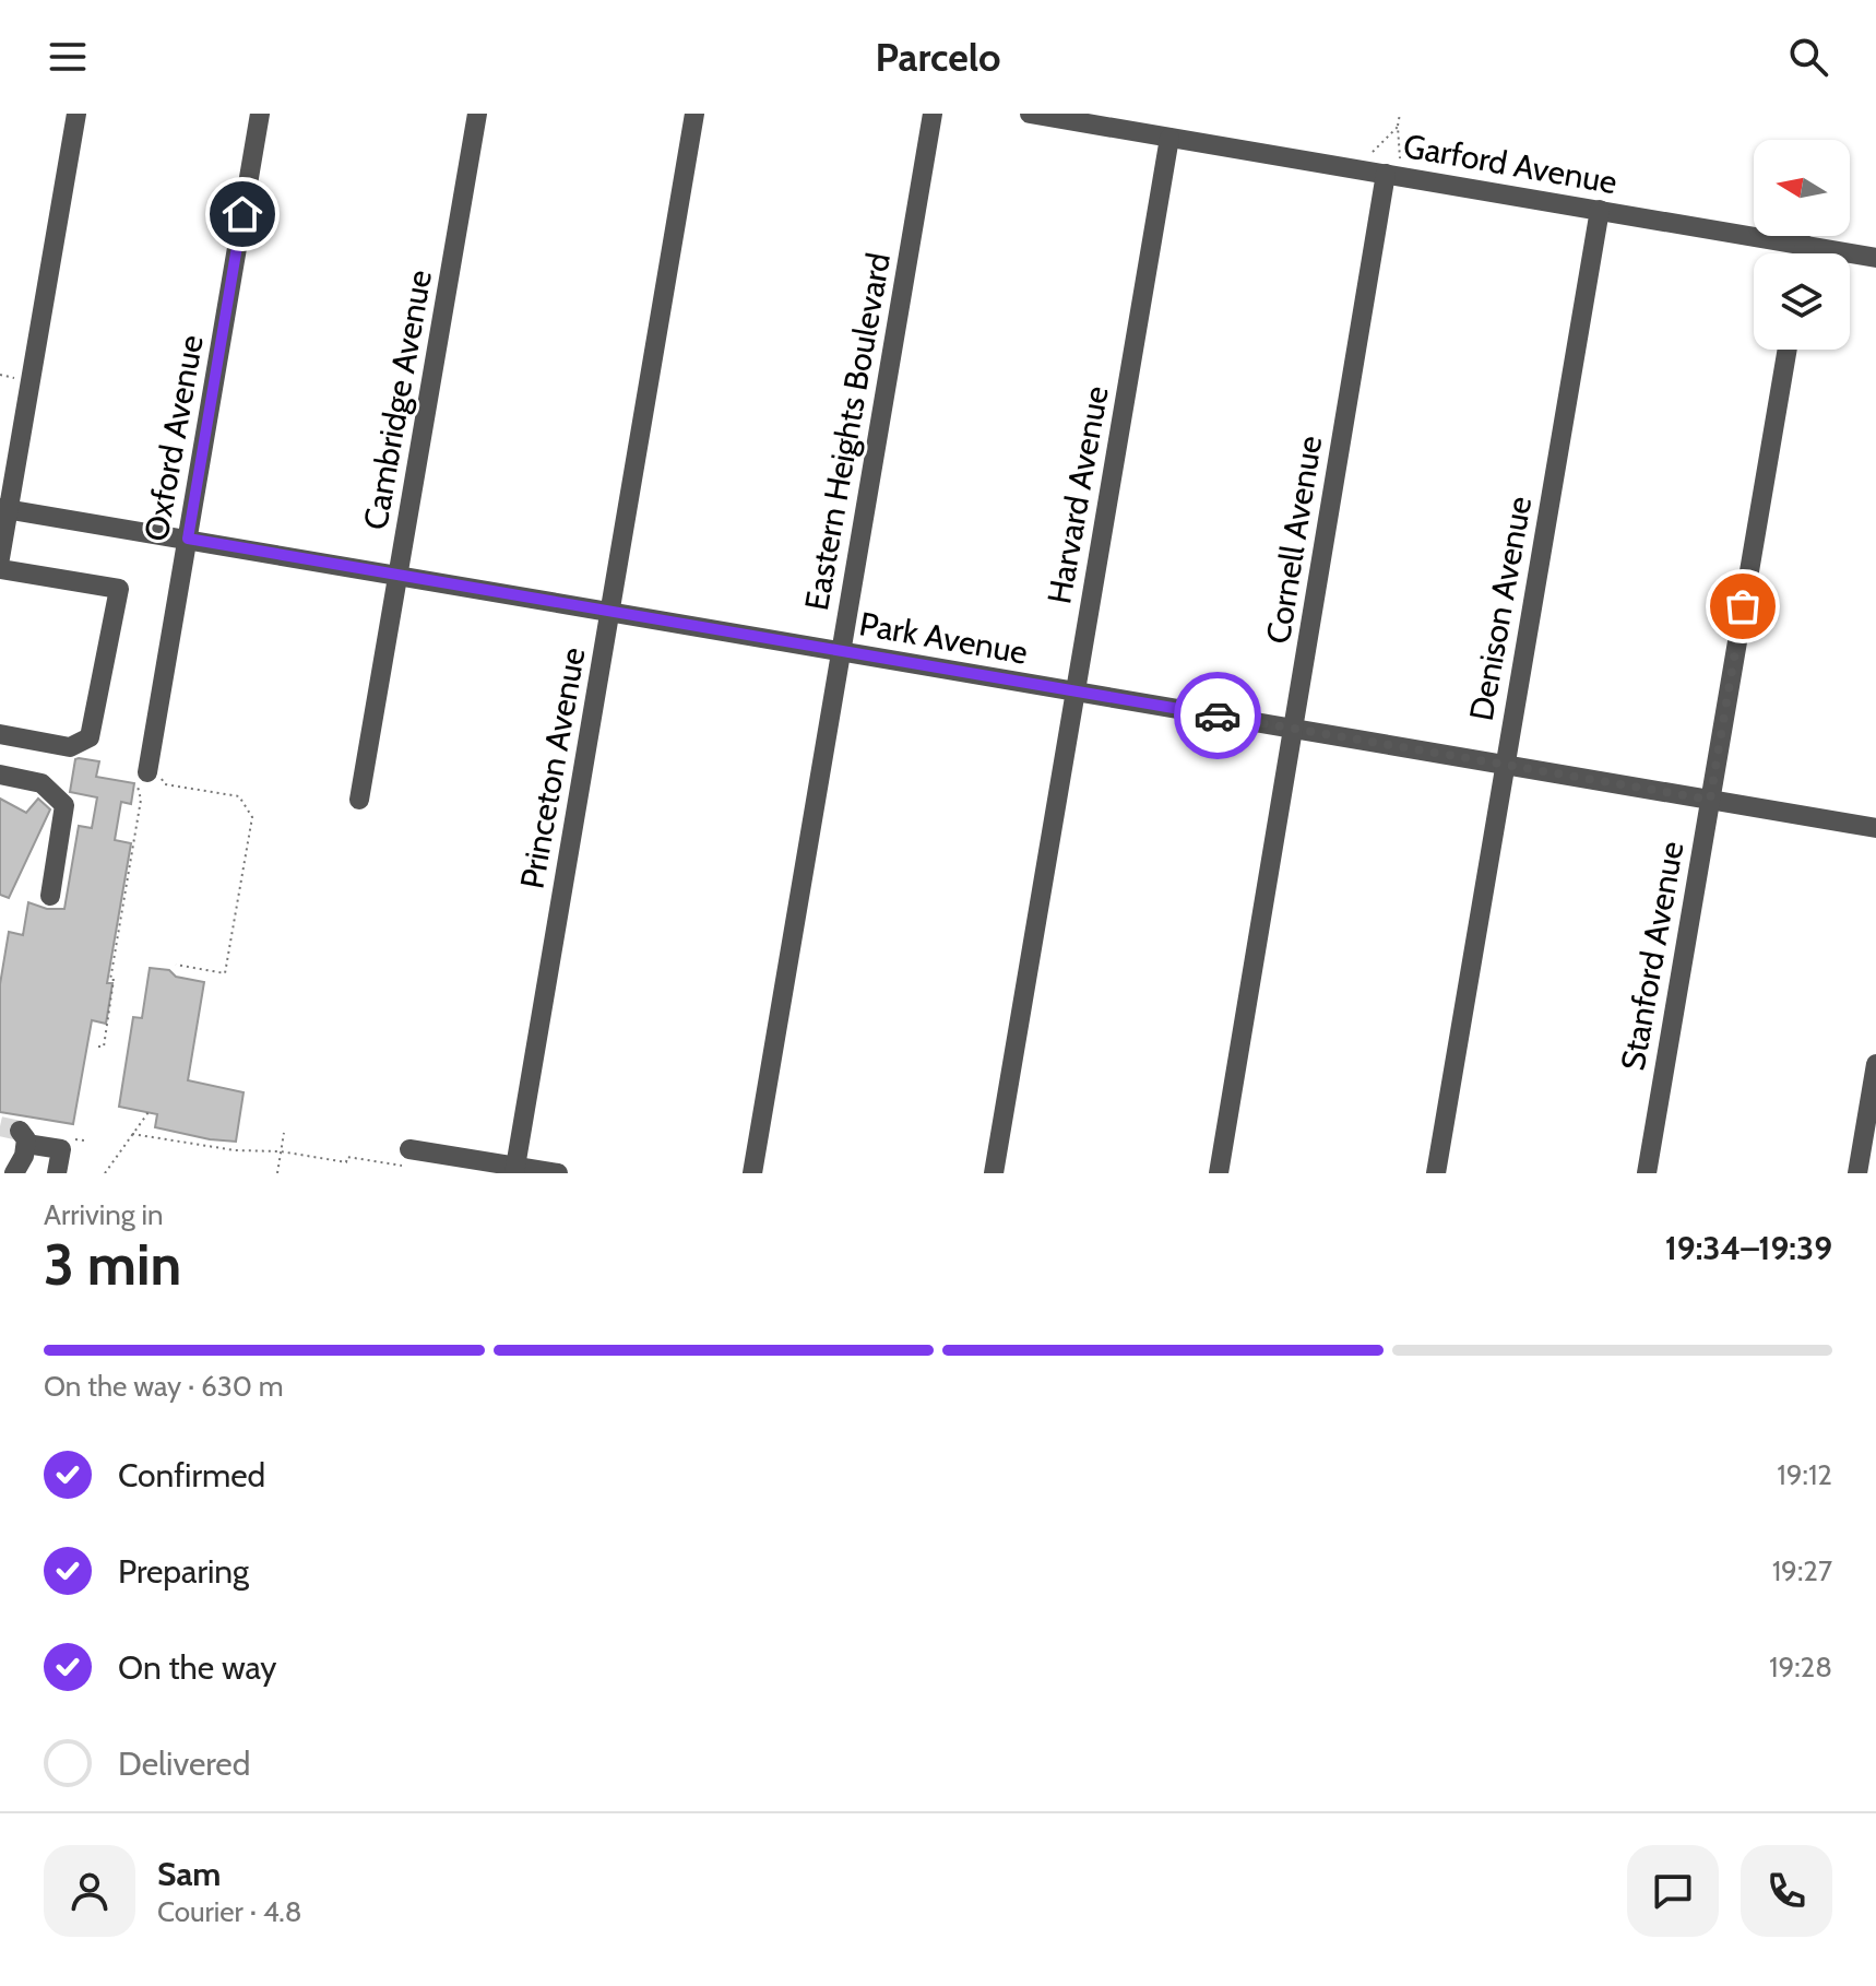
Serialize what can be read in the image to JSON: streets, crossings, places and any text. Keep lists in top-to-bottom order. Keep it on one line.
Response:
{"streets":{"street":["Garford Avenue","Cambridge Avenue","Eastern Heights Boulevard","Oxford Avenue","Harvard Avenue","Cornell Avenue","Denison Avenue","Park Avenue","Princeton Avenue","Stanford Avenue"]},"crossings":[["Garford Avenue","Harvard Avenue"],["Garford Avenue","Cornell Avenue"],["Garford Avenue","Denison Avenue"],["Cambridge Avenue","Park Avenue"],["Eastern Heights Boulevard","Park Avenue"],["Oxford Avenue","Park Avenue"],["Harvard Avenue","Park Avenue"],["Cornell Avenue","Park Avenue"],["Denison Avenue","Park Avenue"],["Park Avenue","Princeton Avenue"],["Park Avenue","Stanford Avenue"]],"north":"left","page":{"header":"Parcelo","heading":["3 min","Arriving in","19:34–19:39"],"panel":["Sam","Courier · 4.8"],"bar":"On the way · 630 m","list":[["Confirmed","19:12"],["Preparing","19:27"],["On the way","19:28"],"Delivered"]}}
